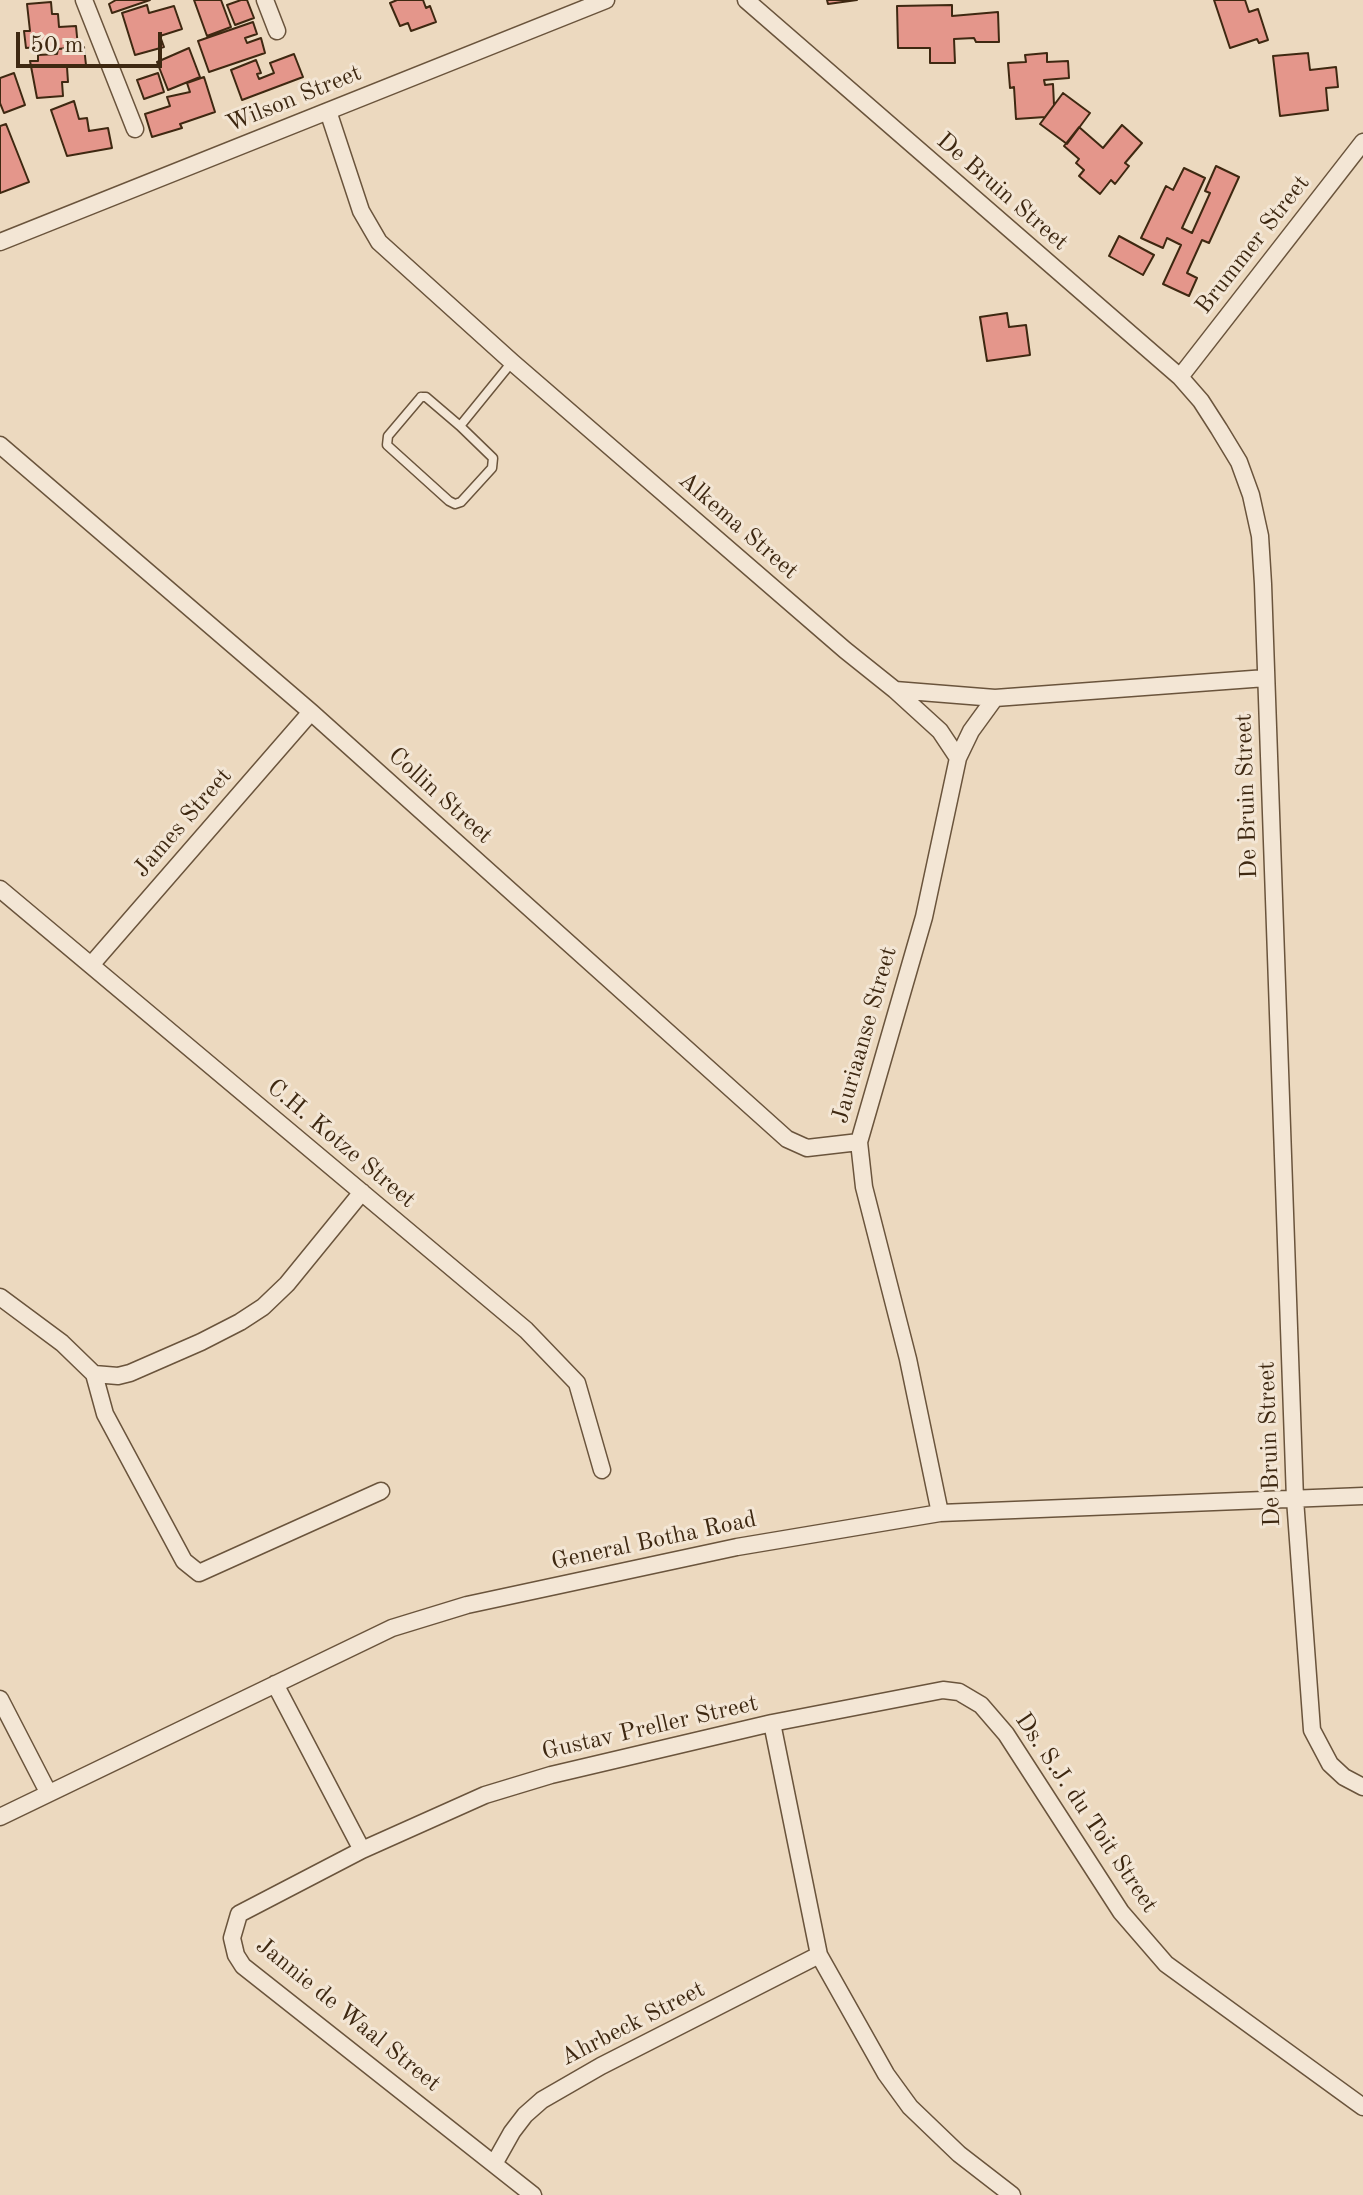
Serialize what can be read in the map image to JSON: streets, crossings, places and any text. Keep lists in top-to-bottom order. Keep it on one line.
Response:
{"streets":{"street":["Wilson Street","De Bruin Street","Brummer Street","Alkema Street","Collin Street","James Street","Jauriaanse Street","C.H. Kotze Street","General Botha Road","Gustav Preller Street","Ds. S.J. du Toit Street","Jannie de Waal Street","Ahrbeck Street"]},"crossings":[["Wilson Street","Alkema Street"],["De Bruin Street","Brummer Street"],["De Bruin Street","General Botha Road"],["Collin Street","James Street"],["Collin Street","Jauriaanse Street"],["James Street","C.H. Kotze Street"],["Jauriaanse Street","General Botha Road"],["Gustav Preller Street","Ds. S.J. du Toit Street"],["Gustav Preller Street","Jannie de Waal Street"],["Jannie de Waal Street","Ahrbeck Street"]],"scale_bar":"50 m"}
